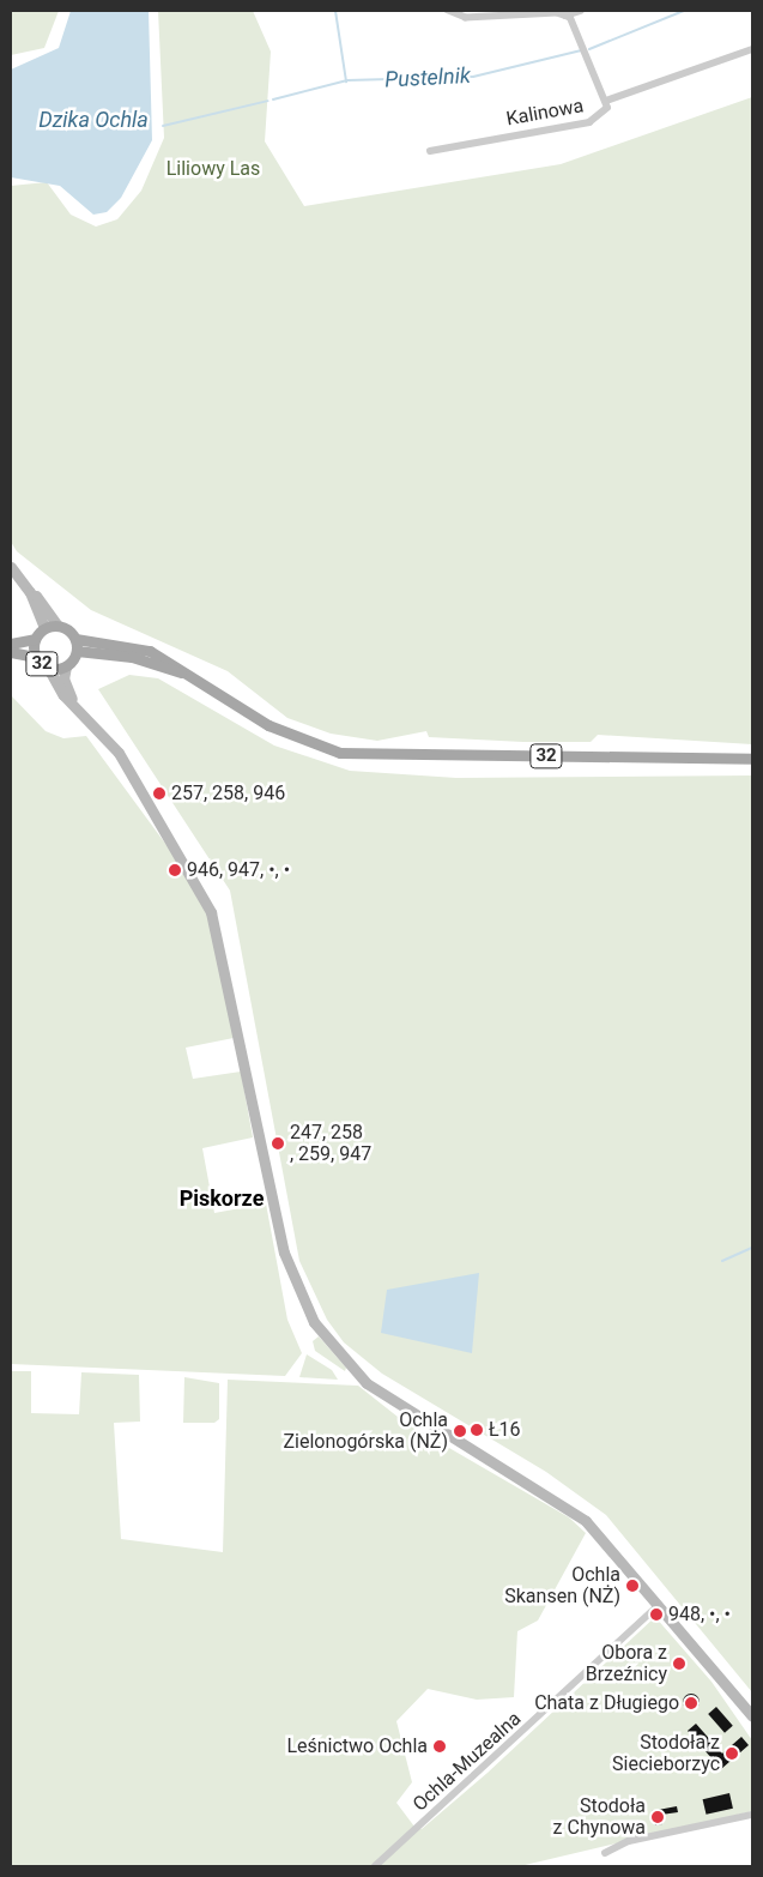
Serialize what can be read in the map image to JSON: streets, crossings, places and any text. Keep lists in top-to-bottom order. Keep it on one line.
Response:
{"streets":{"main road":["32"],"street":["Kalinowa","Ochla-Muzealna"]},"districts":["Piskorze"],"water":["Pustelnik","Dzika Ochla"],"parks":["Liliowy Las"],"places":["257, 258, 946","946, 947, •, •","247, 258 , 259, 947","Ł16","Ochla Zielonogórska (NŻ)","Ochla Skansen (NŻ)","948, •, •","Obora z Brzeźnicy","Chata z Długiego","Leśnictwo Ochla","Stodoła z Siecieborzyc","Stodoła z Chynowa"]}
